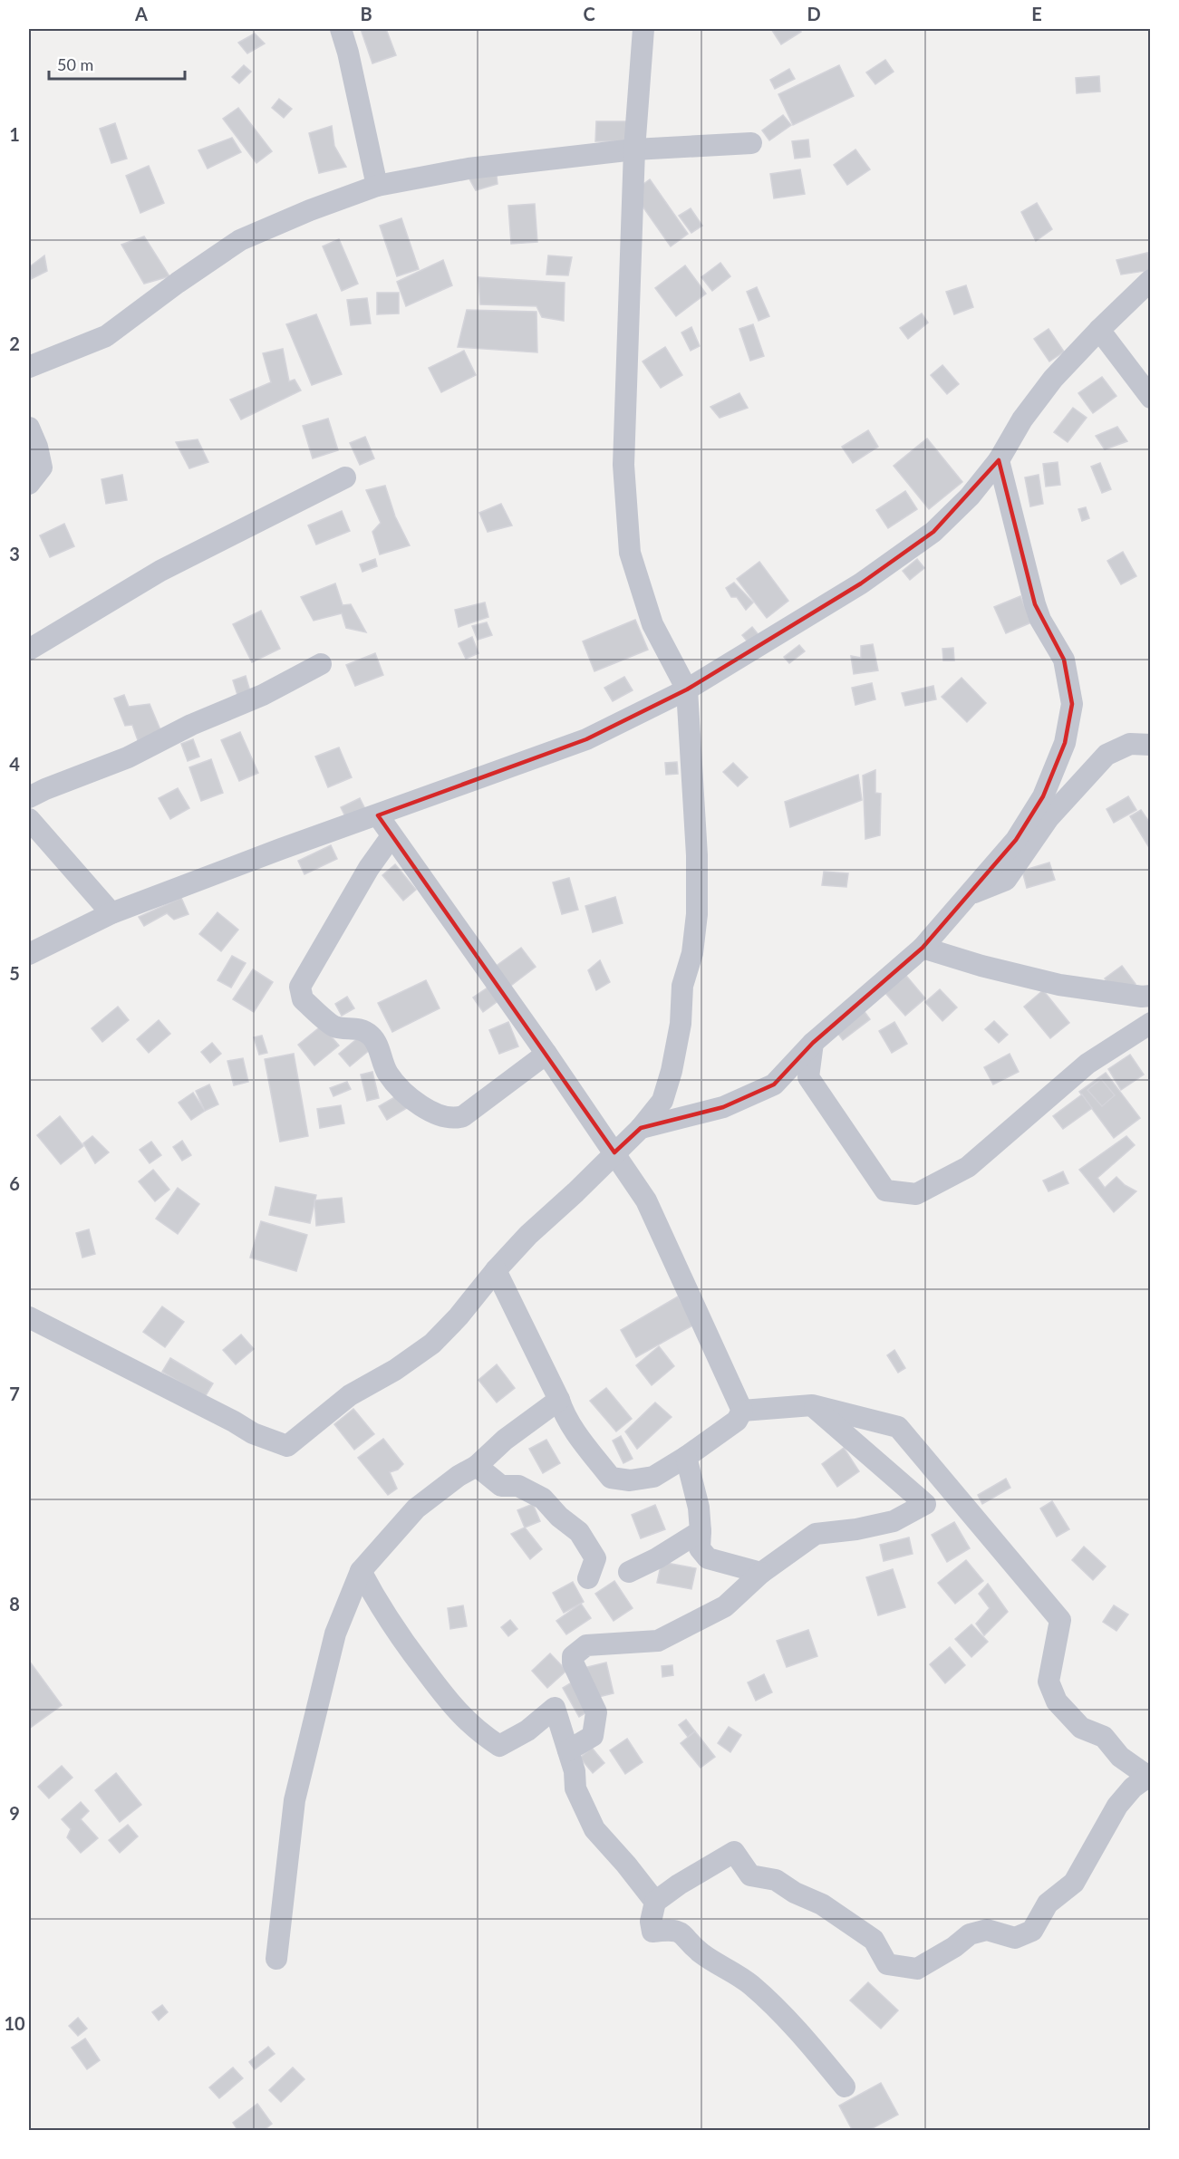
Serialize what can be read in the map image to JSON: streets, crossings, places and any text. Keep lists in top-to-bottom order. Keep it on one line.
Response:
{"scale_bar":"50 m","grid":{"columns":["A","B","C","D","E"],"rows":["1","2","3","4","5","6","7","8","9","10"]}}
